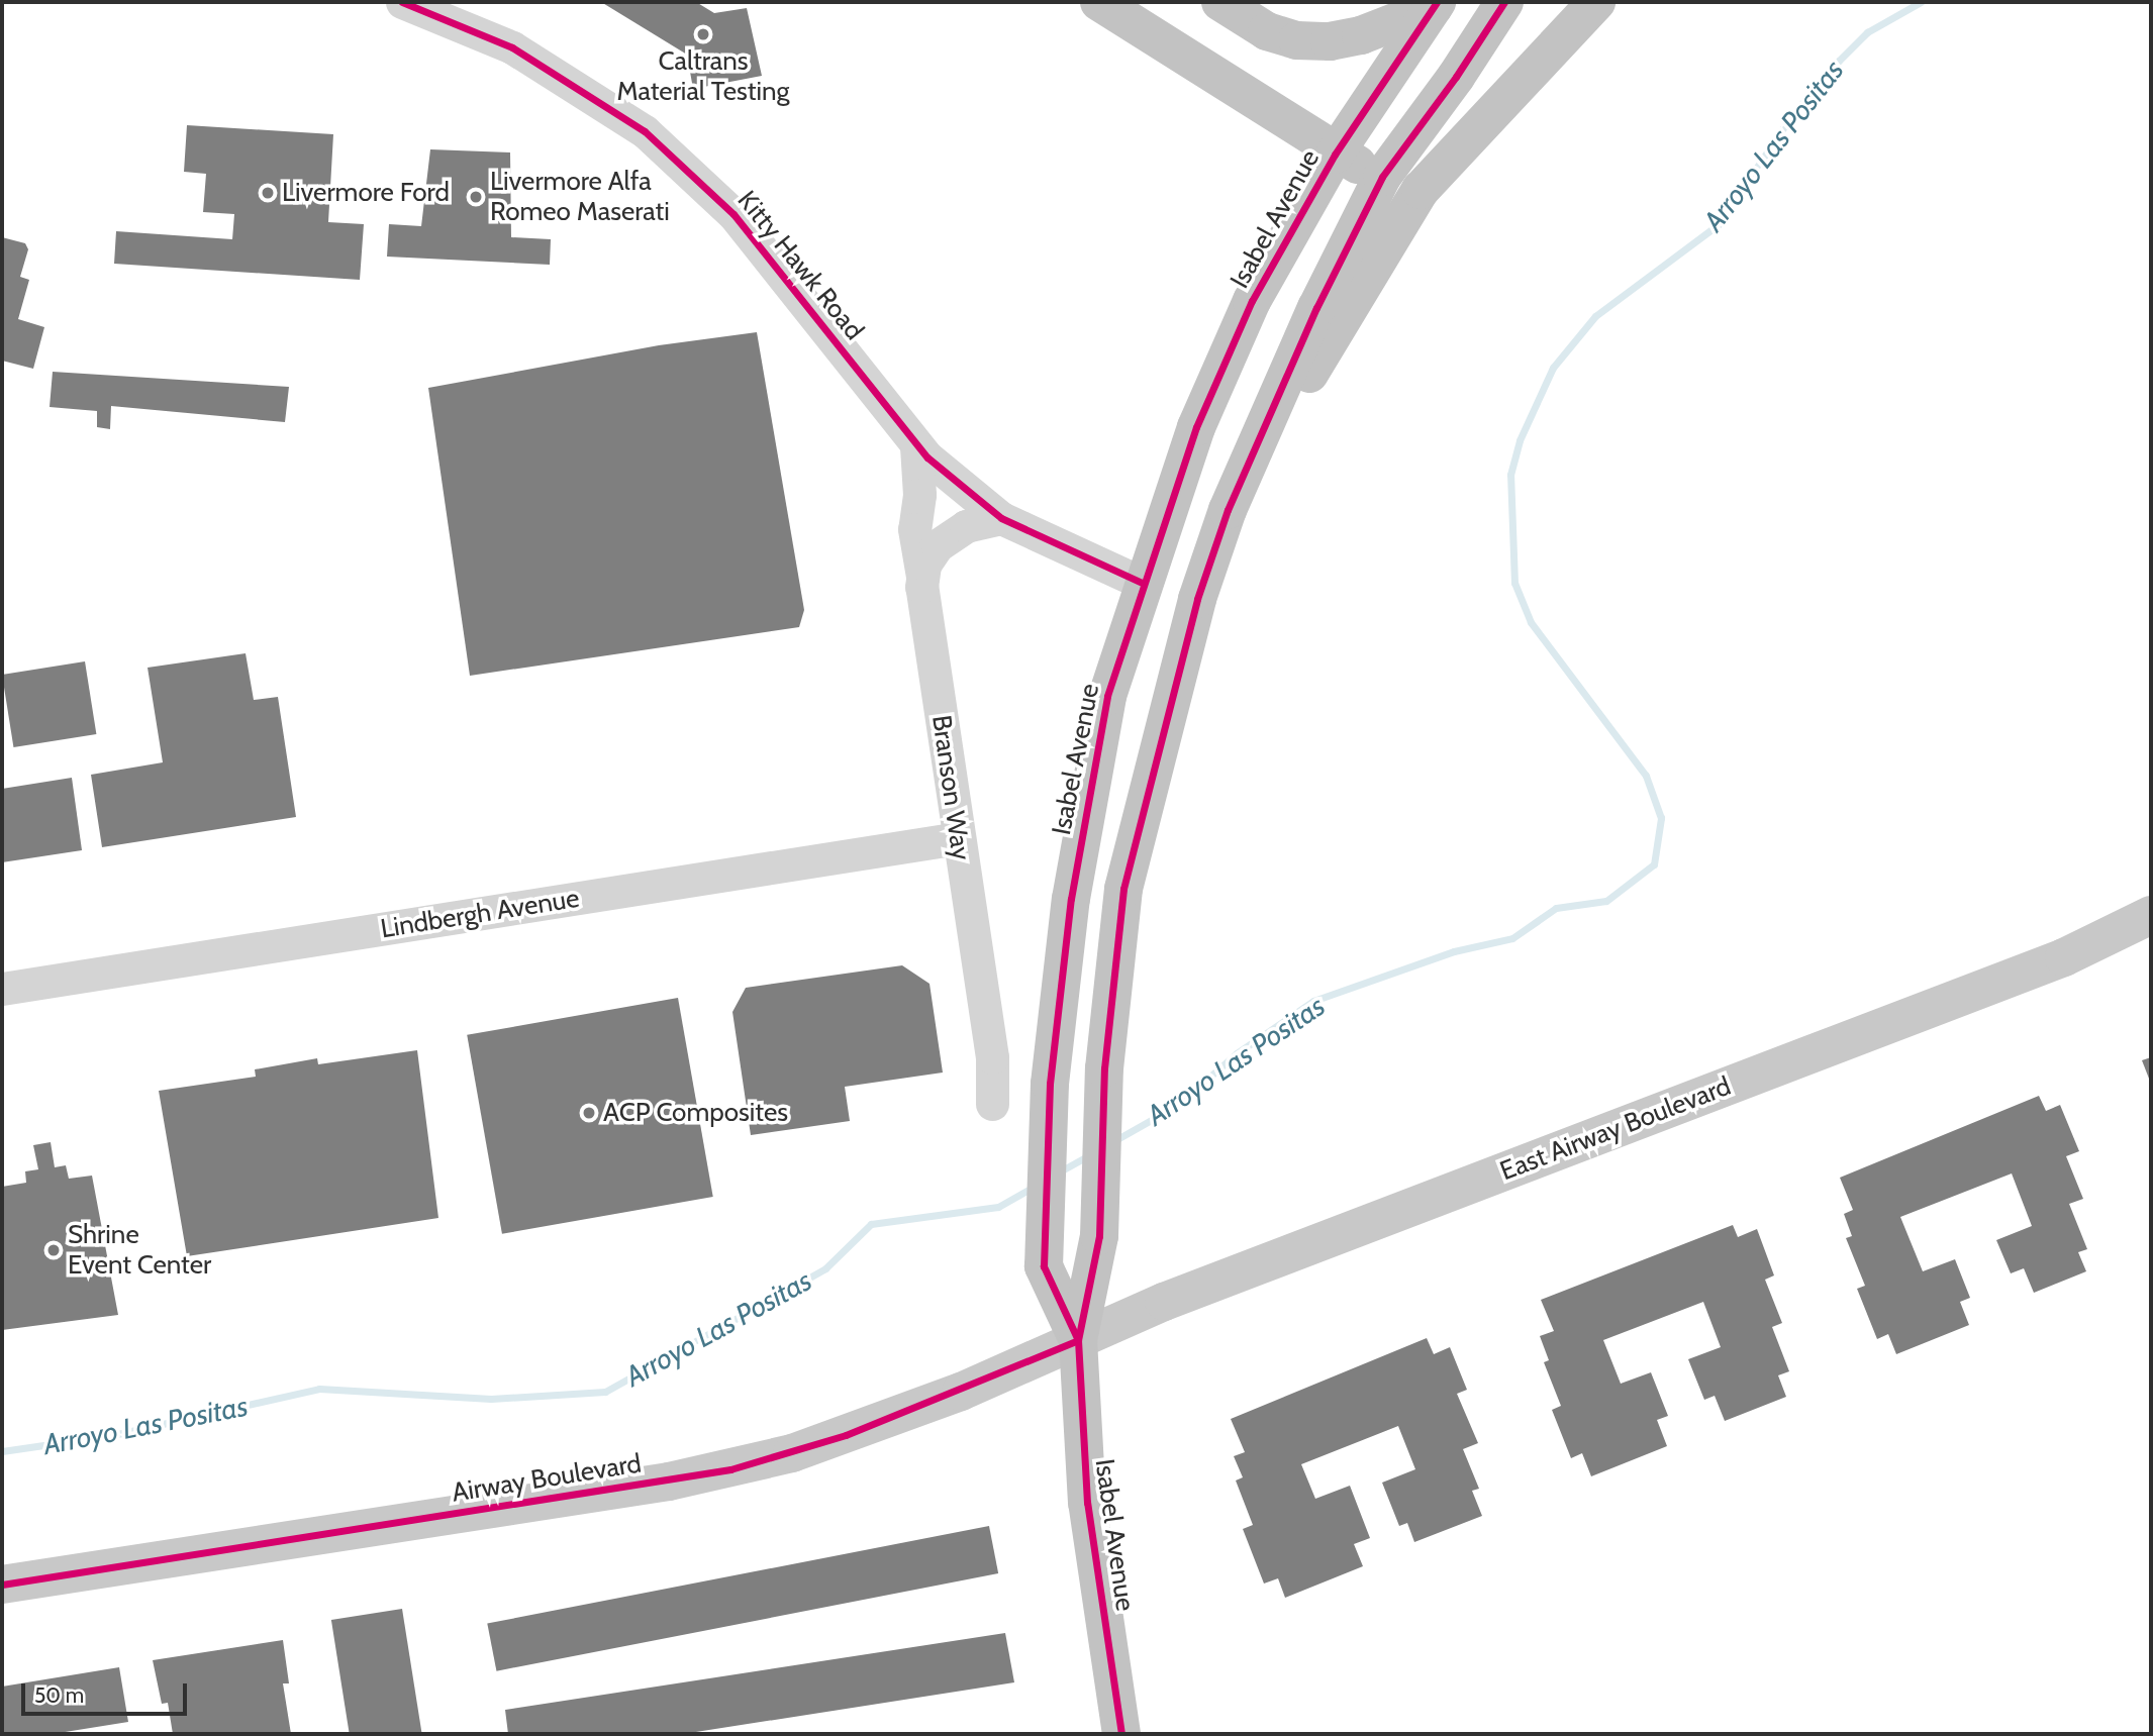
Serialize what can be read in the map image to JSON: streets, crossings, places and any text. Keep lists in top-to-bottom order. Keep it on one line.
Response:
{"streets":{"highway":["Isabel Avenue"],"main road":["East Airway Boulevard","Airway Boulevard"],"street":["Kitty Hawk Road","Branson Way","Lindbergh Avenue"]},"crossings":[["Isabel Avenue","Kitty Hawk Road"],["Isabel Avenue","East Airway Boulevard"],["Isabel Avenue","Airway Boulevard"],["Kitty Hawk Road","Branson Way"],["Branson Way","Lindbergh Avenue"],["East Airway Boulevard","Airway Boulevard"]],"water":["Arroyo Las Positas"],"places":["Caltrans Material Testing","Livermore Ford","Livermore Alfa Romeo Maserati","ACP Composites","Shrine Event Center"],"scale_bar":"50 m"}
